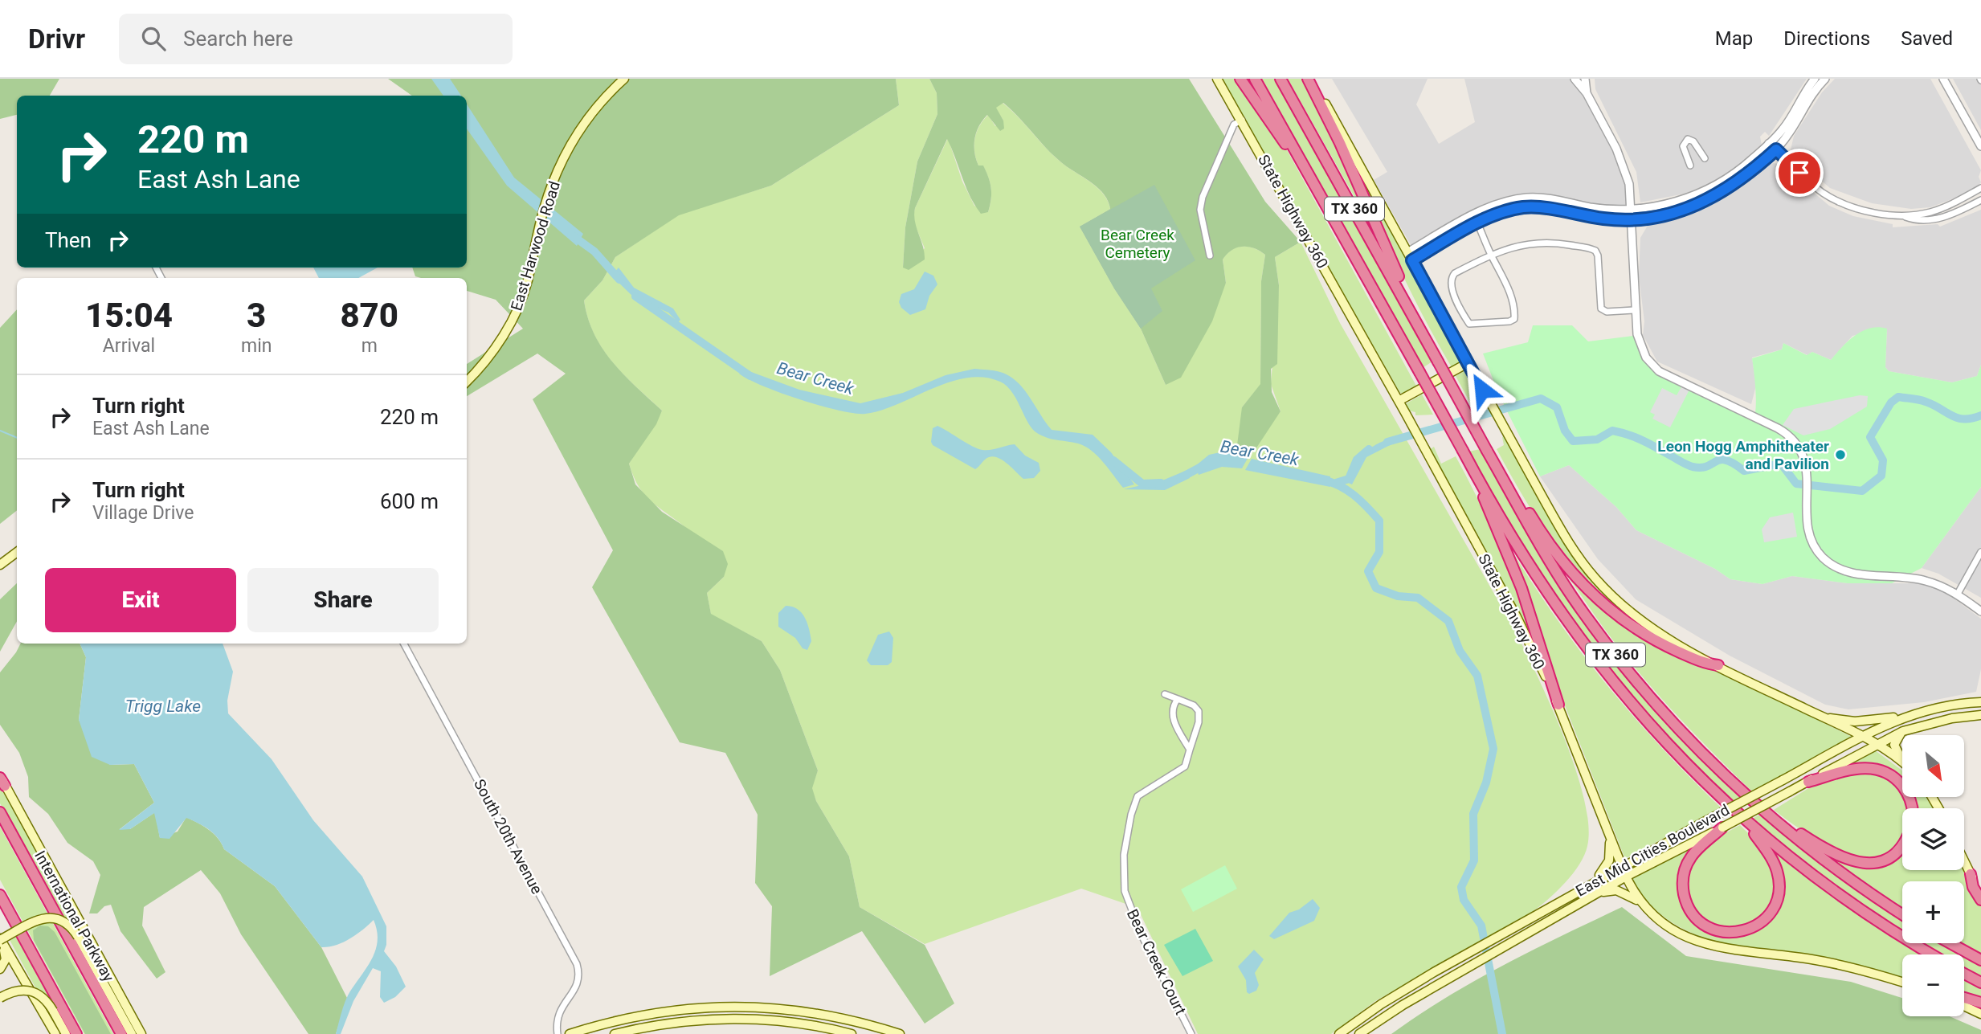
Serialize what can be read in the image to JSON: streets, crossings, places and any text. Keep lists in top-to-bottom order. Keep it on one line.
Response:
{"streets":{"highway":["TX 360","International Parkway"],"main road":["State Highway 360","East Harwood Road","East Mid Cities Boulevard"],"street":["South 20th Avenue","Bear Creek Court"]},"crossings":[["State Highway 360","East Mid Cities Boulevard"]],"water":["Bear Creek","Trigg Lake"],"parks":["Bear Creek Cemetery"],"places":["Leon Hogg Amphitheater and Pavilion"],"north":"bottom right","page":{"header":"Drivr","search":"Search here","nav":["Map","Directions","Saved"],"turn":["220 m","East Ash Lane"],"then":"Then","eta":["15:04","Arrival","3","min","870","m"],"list":[{"name":"Turn right","note":"East Ash Lane","value":"220 m"},{"name":"Turn right","note":"Village Drive","value":"600 m"}],"buttons":["Exit","Share"],"map_buttons":["+","−"]}}
